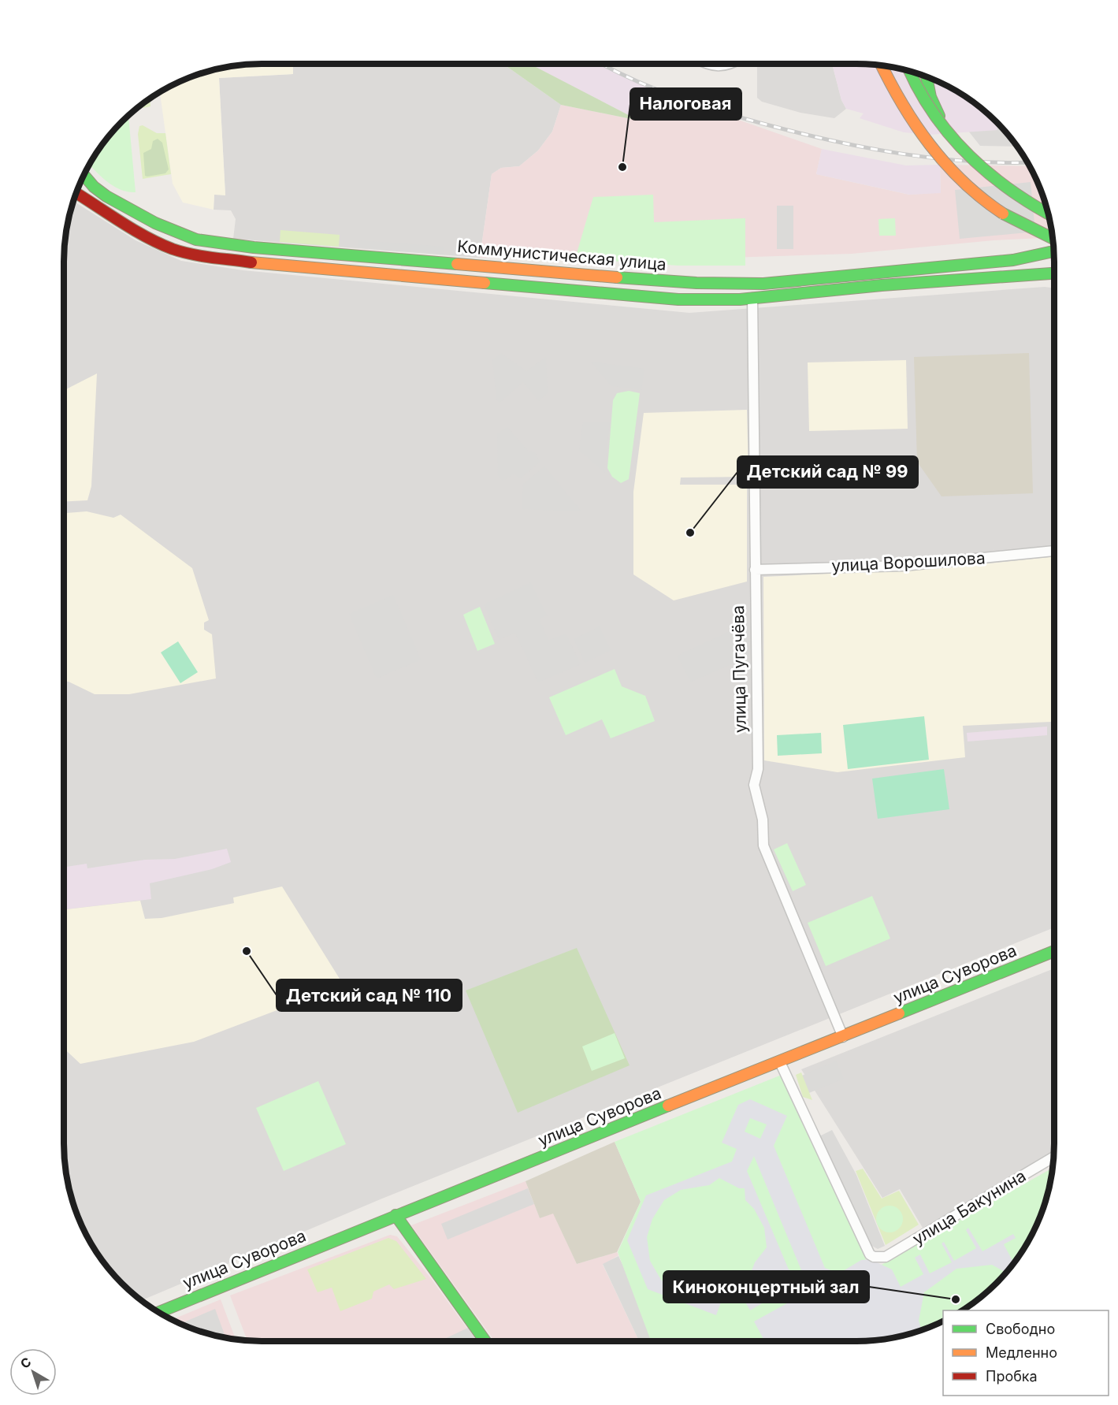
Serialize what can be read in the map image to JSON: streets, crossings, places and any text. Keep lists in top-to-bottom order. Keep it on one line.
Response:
{"streets":{"main road":["Коммунистическая улица","улица Пугачёва","улица Суворова"],"street":["улица Ворошилова","улица Бакунина"]},"crossings":[["Коммунистическая улица","улица Пугачёва"],["улица Ворошилова","улица Пугачёва"],["улица Пугачёва","улица Суворова"],["улица Суворова","улица Бакунина"]],"places":["Налоговая","Детский сад № 99","Детский сад № 110","Киноконцертный зал"],"legend":["Свободно","Медленно","Пробка"],"north":"top left"}
